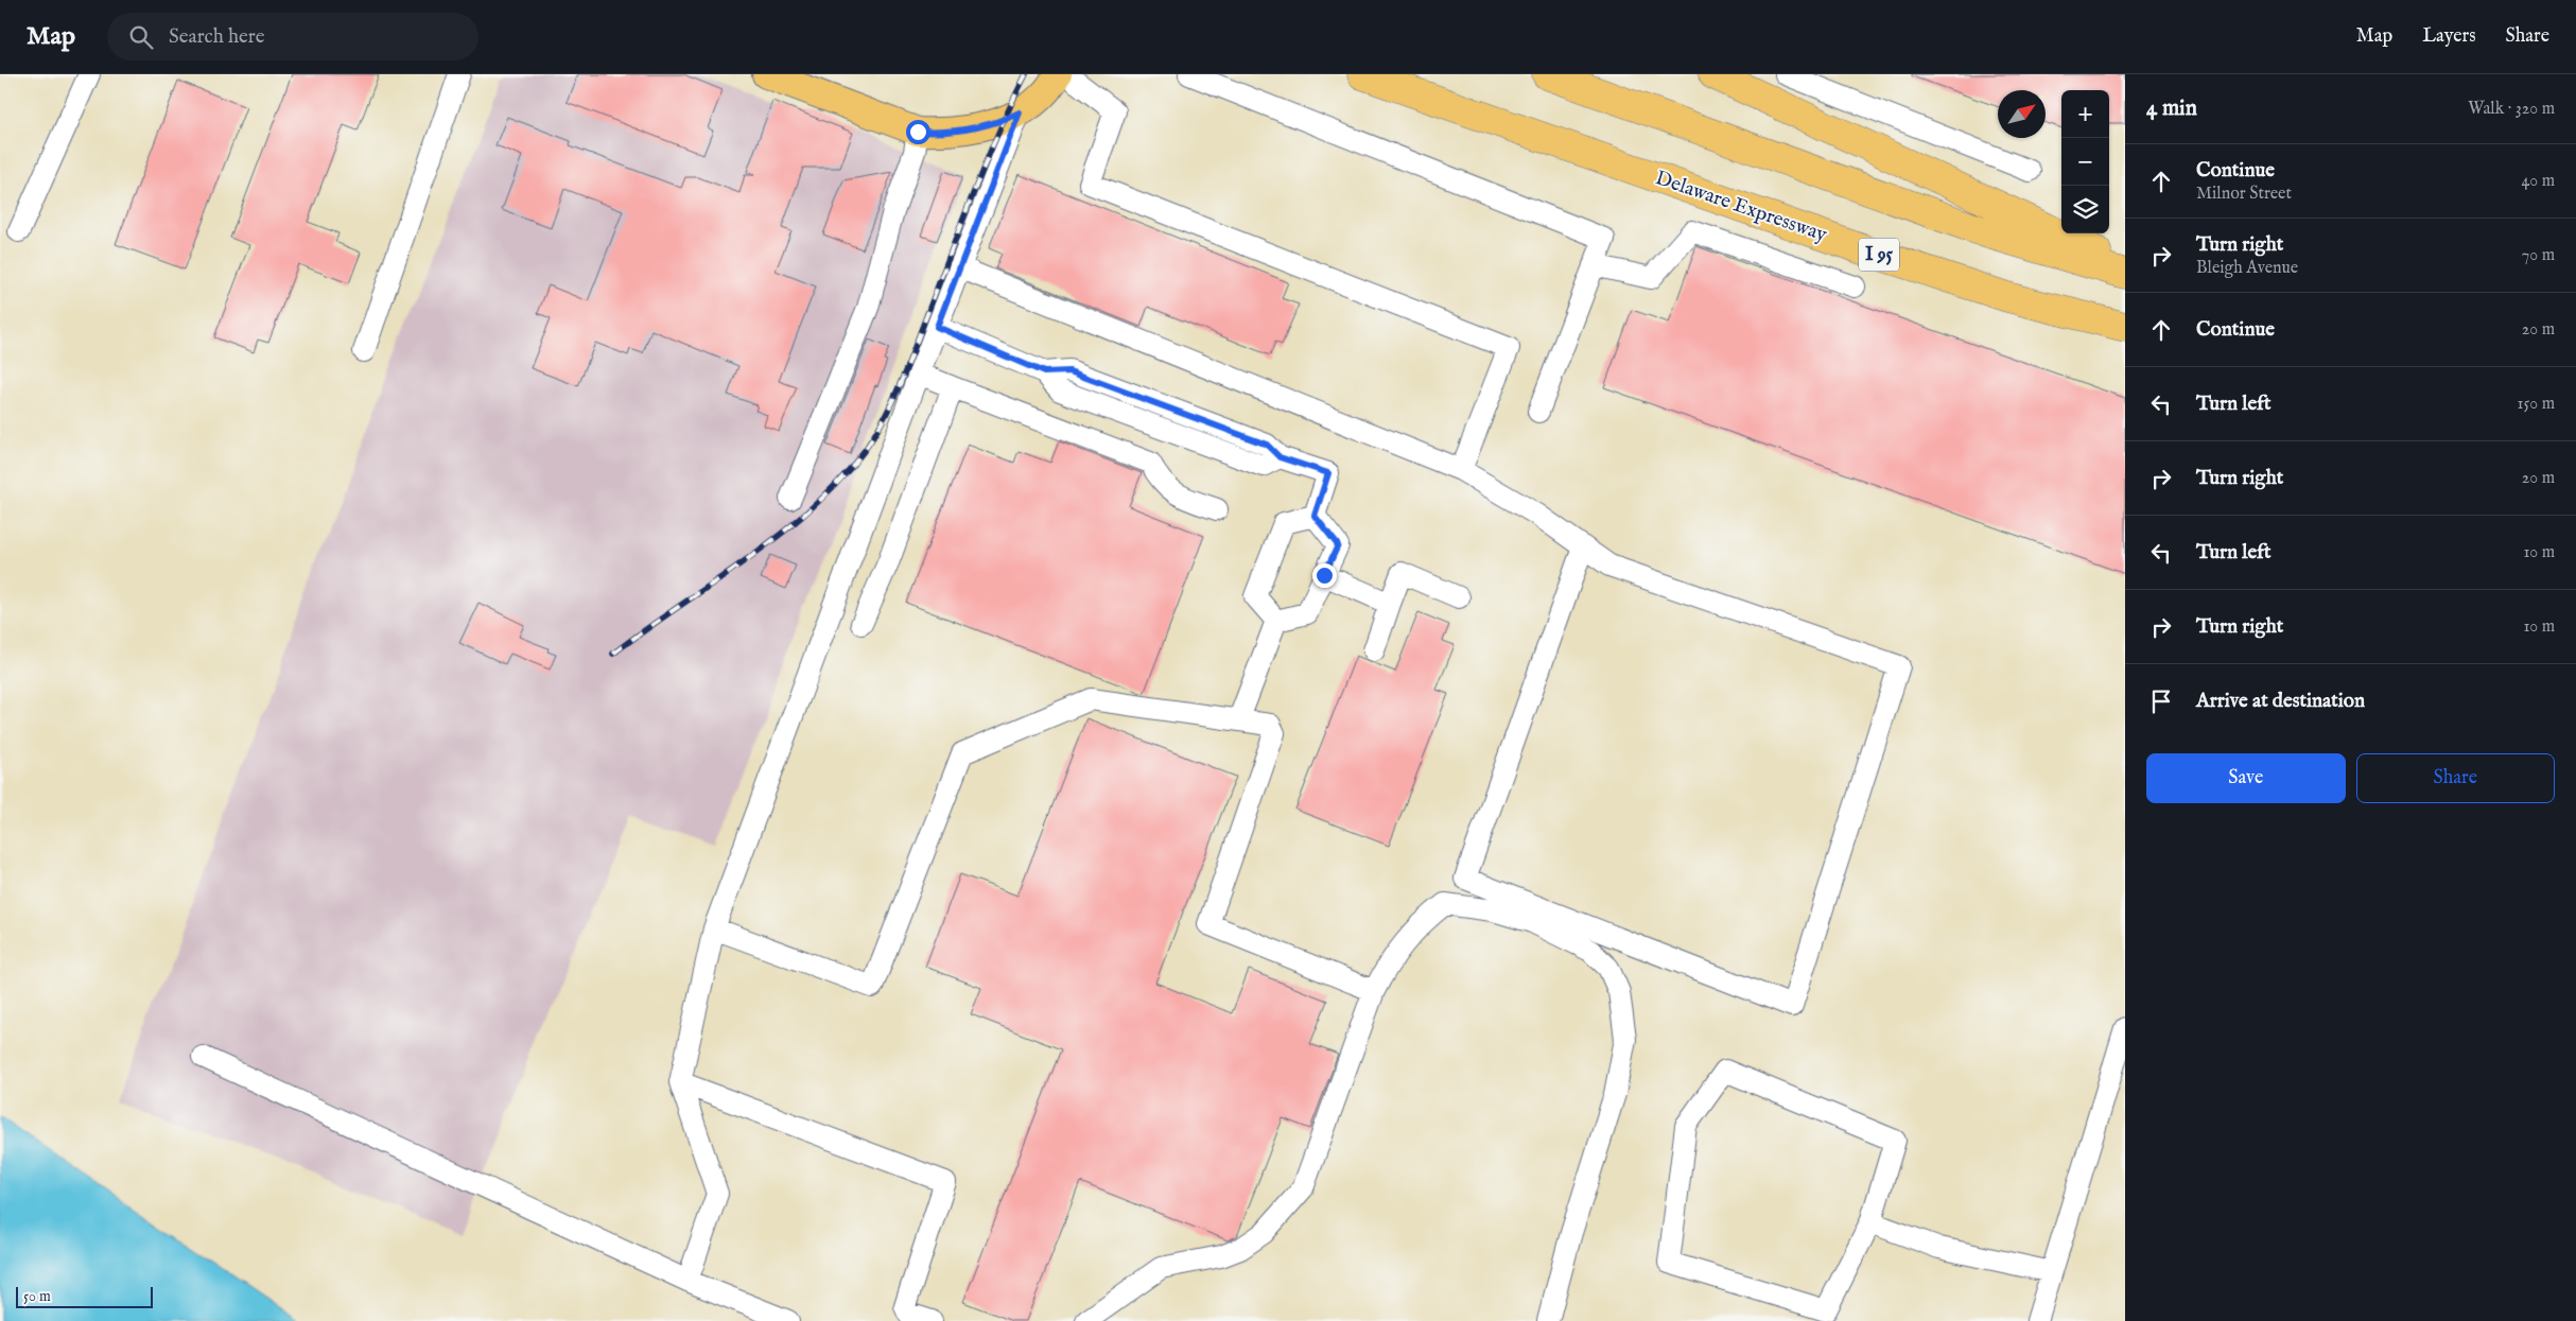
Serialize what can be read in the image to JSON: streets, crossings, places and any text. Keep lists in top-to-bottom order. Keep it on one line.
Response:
{"streets":{"highway":["Delaware Expressway","I 95"]},"scale_bar":"50 m","north":"top right","page":{"header":"Map","search":"Search here","nav":["Map","Layers","Share"],"heading":["4 min","Walk · 320 m"],"map_buttons":["+","−"],"list":[["Continue","Milnor Street","40 m"],["Turn right","Bleigh Avenue","70 m"],["Continue","20 m"],["Turn left","150 m"],["Turn right","20 m"],["Turn left","10 m"],["Turn right","10 m"],"Arrive at destination"],"buttons":["Save","Share"],"scale":"50 m"}}
